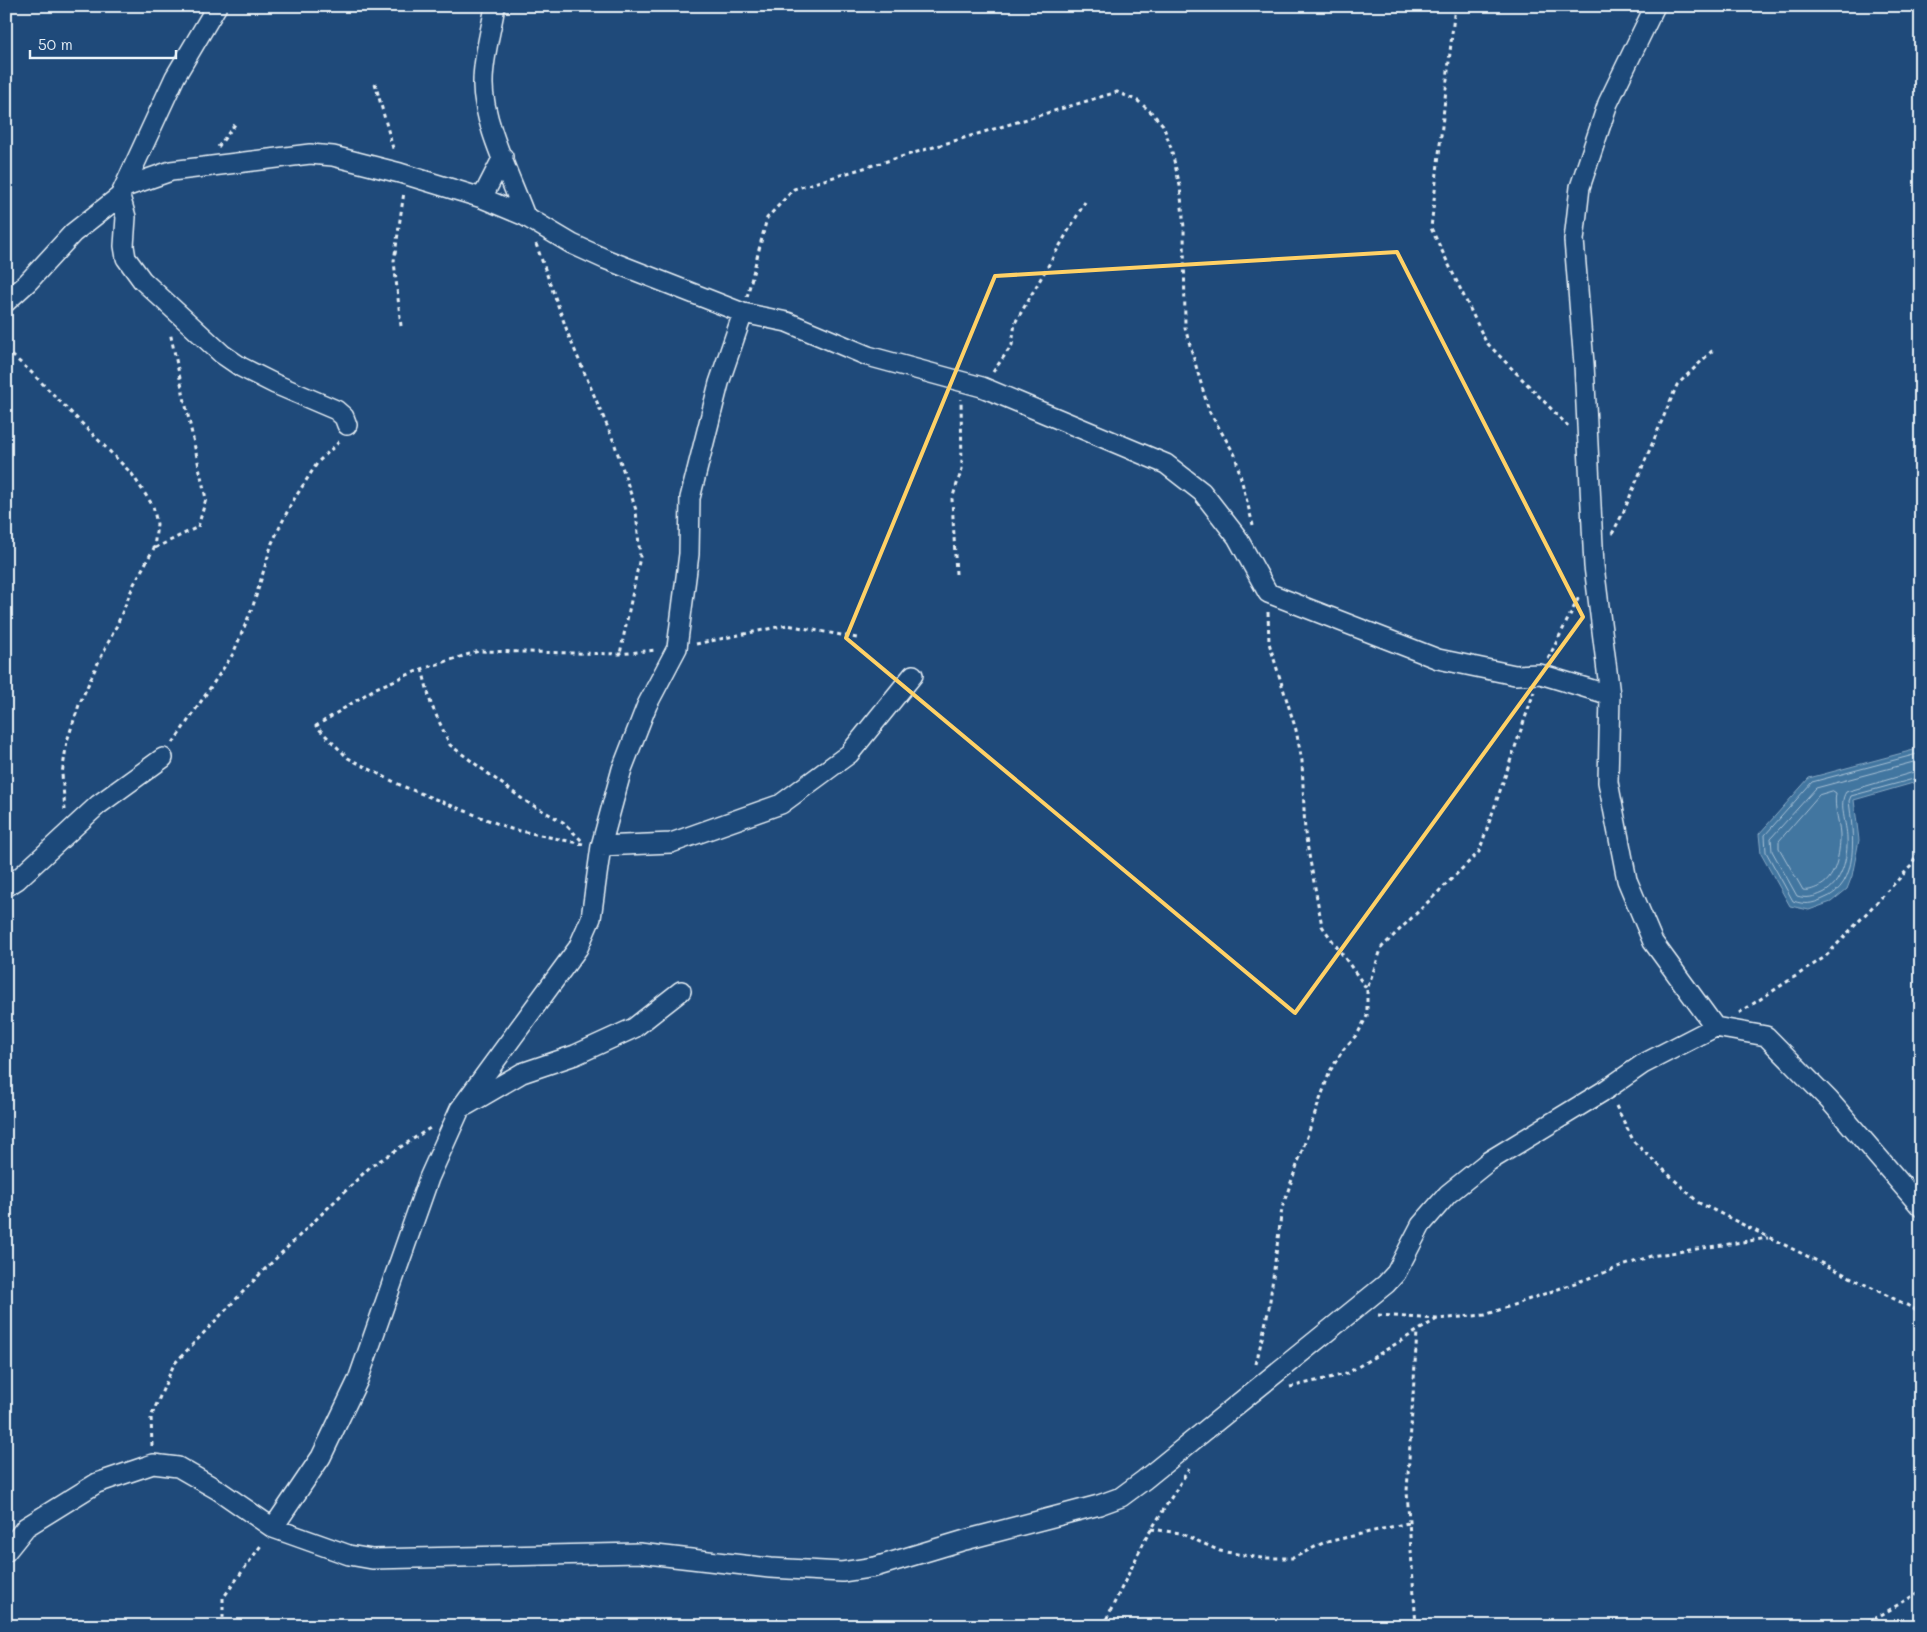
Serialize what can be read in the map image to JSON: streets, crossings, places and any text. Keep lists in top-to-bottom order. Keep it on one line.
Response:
{"scale_bar":"50 m"}
